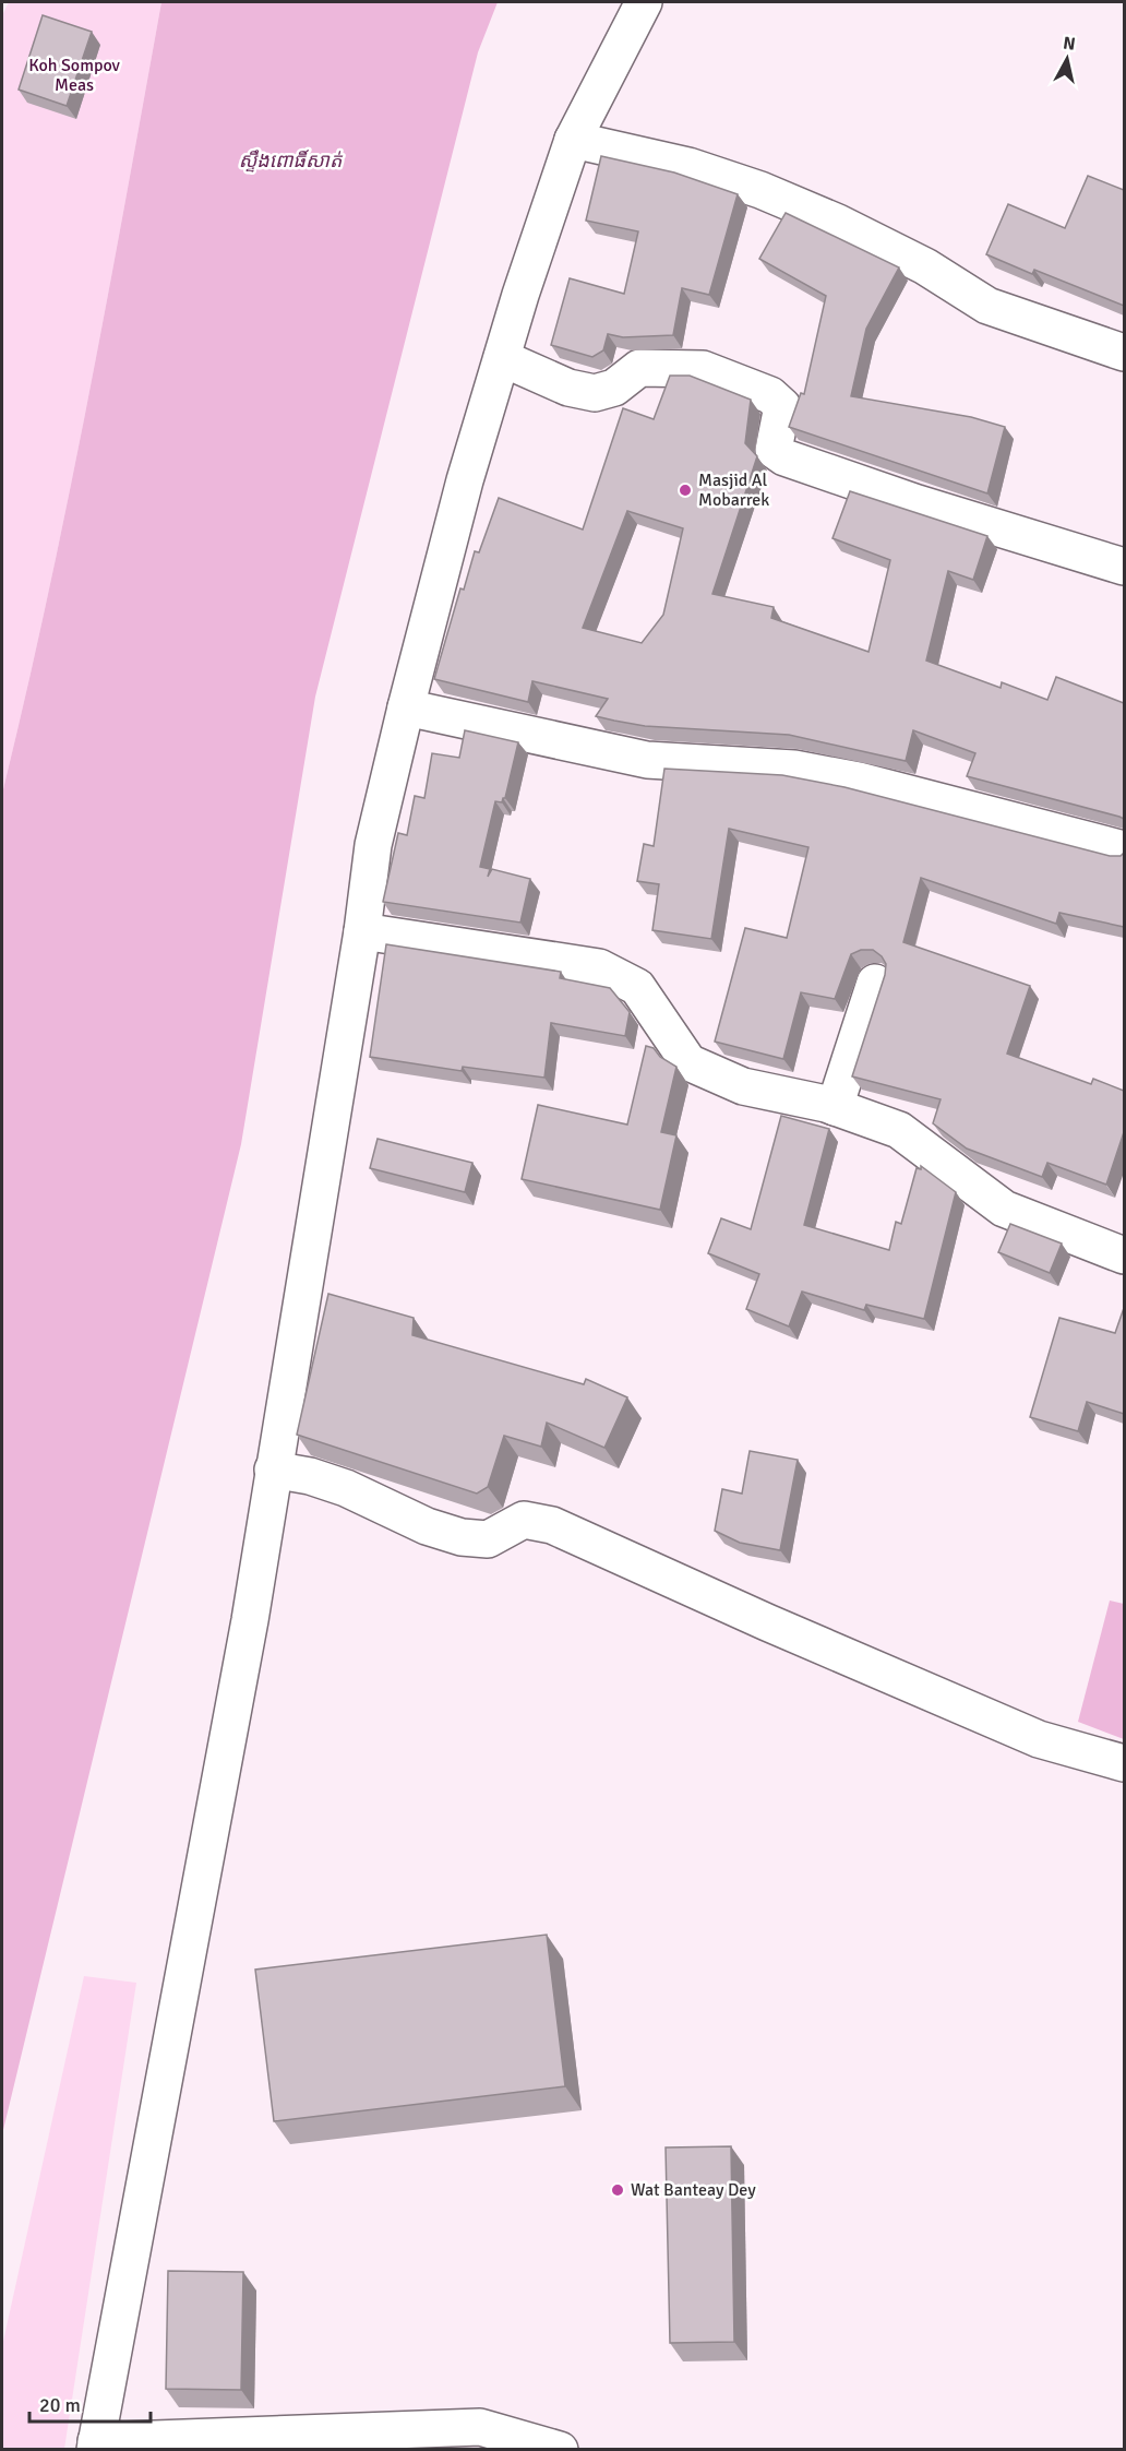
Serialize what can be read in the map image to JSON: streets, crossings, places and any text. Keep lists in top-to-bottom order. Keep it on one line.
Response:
{"water":["ស្ទឹងពោធិ៍សាត់"],"parks":["Koh Sompov Meas"],"places":["Masjid Al Mobarrek","Wat Banteay Dey"],"scale_bar":"20 m","north":"top"}
